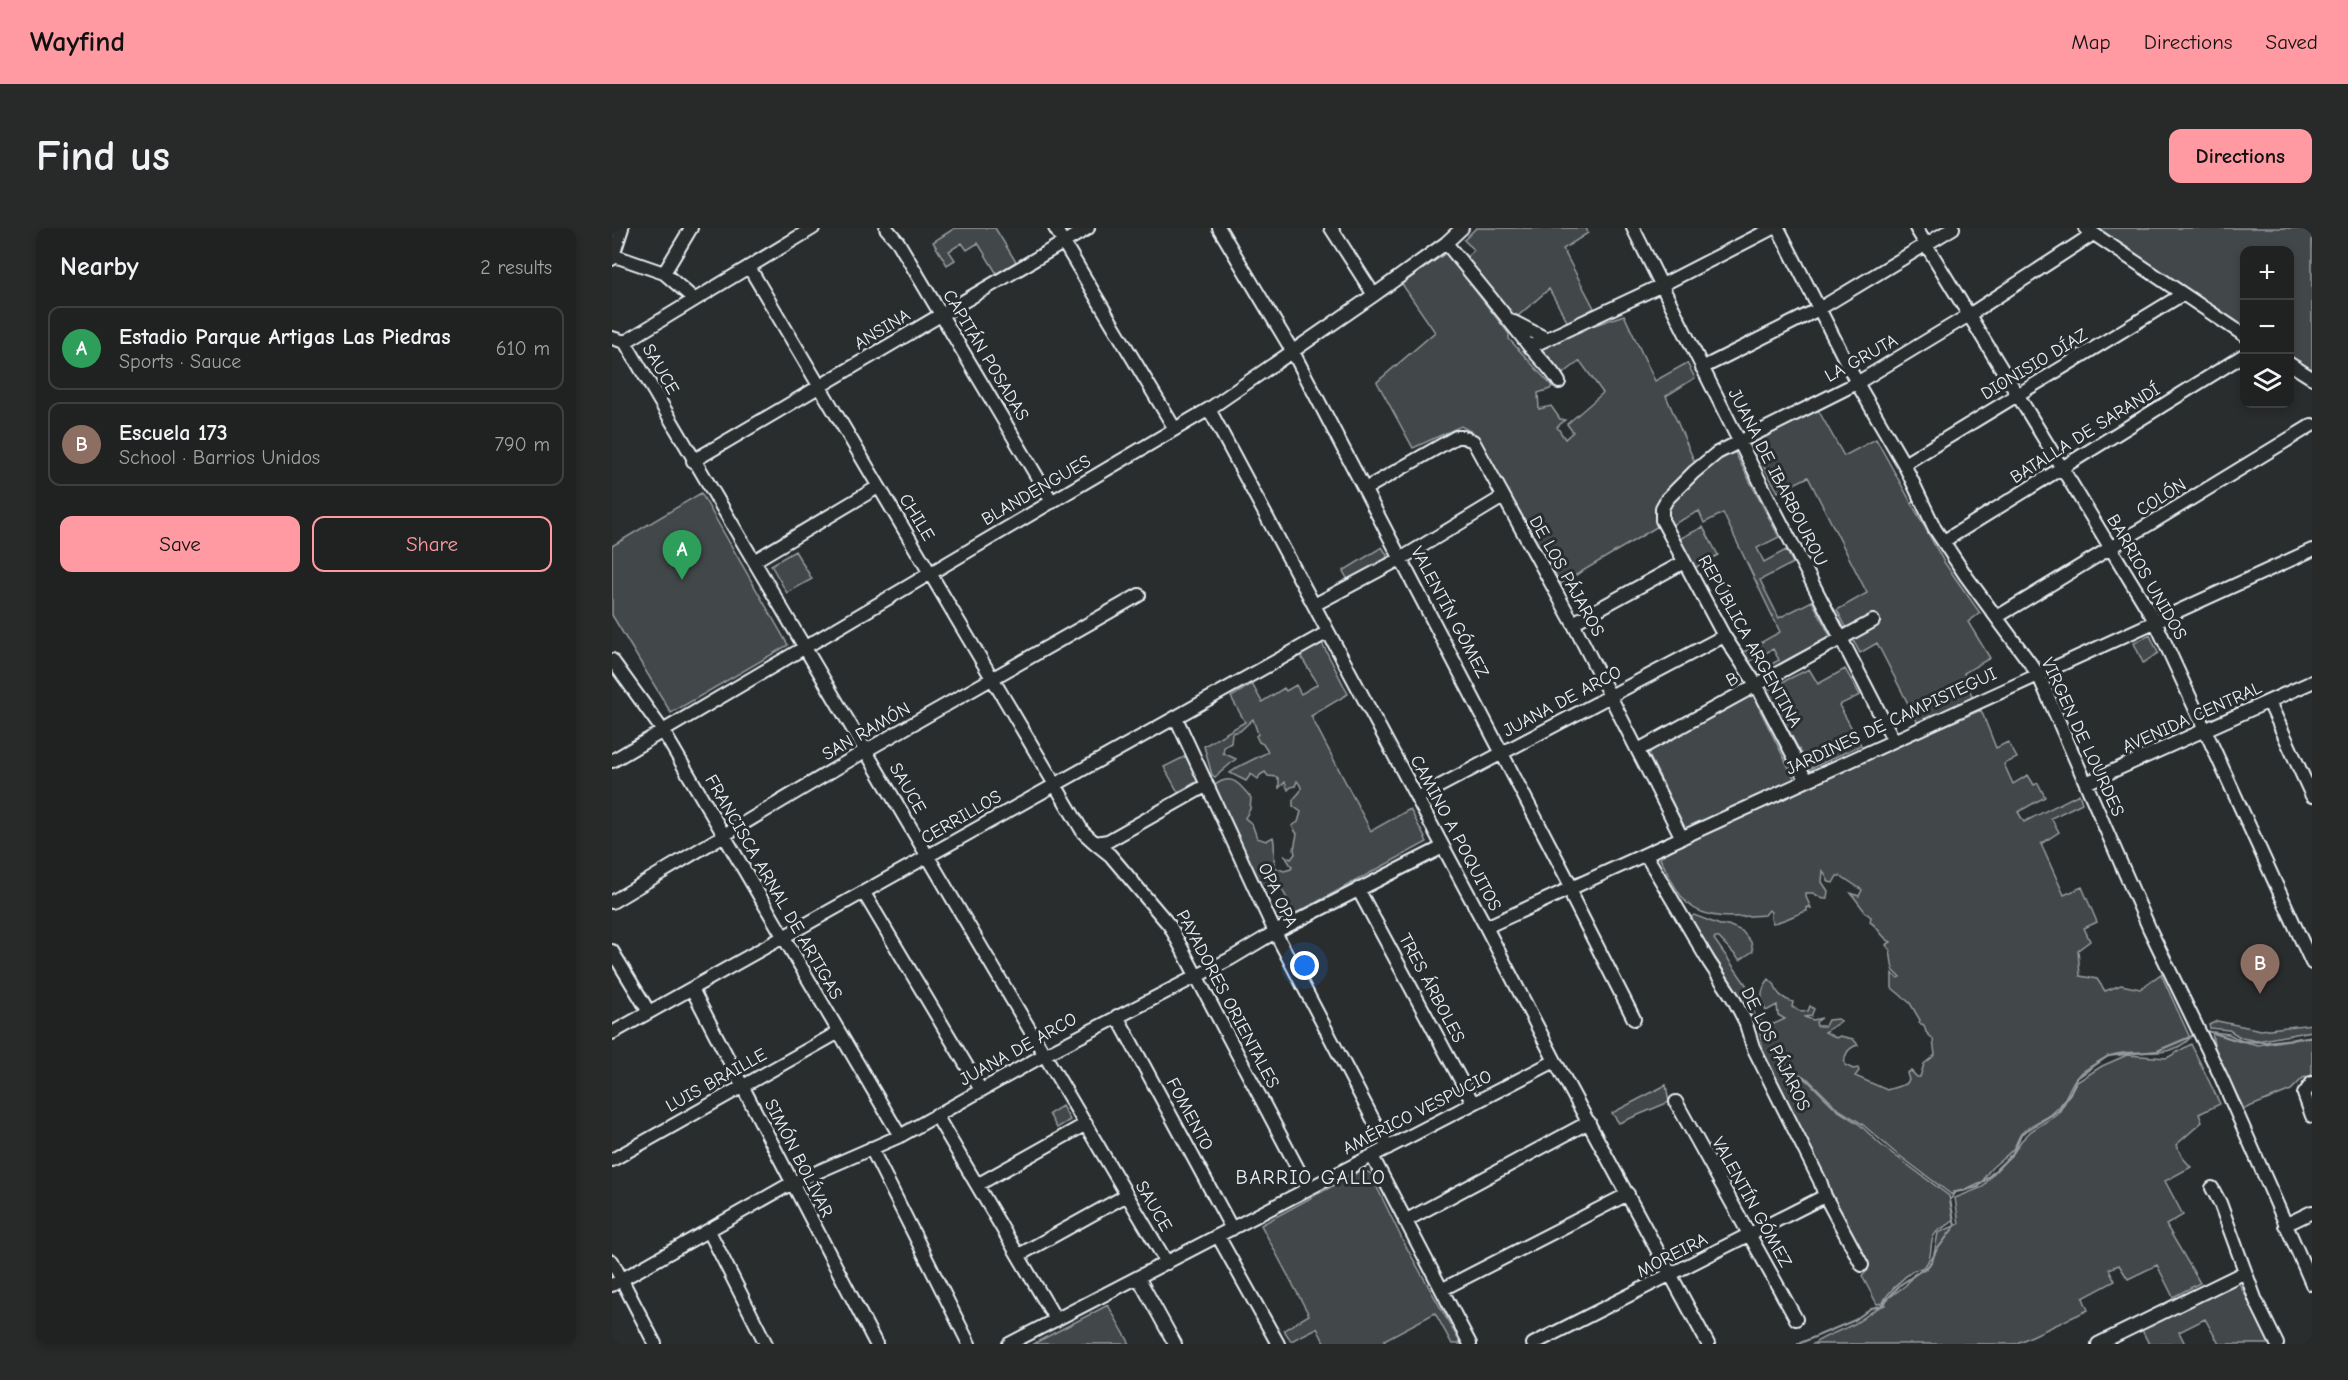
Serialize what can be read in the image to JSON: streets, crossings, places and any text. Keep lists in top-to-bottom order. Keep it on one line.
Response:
{"streets":{"street":["ANSINA","CAPITÁN POSADAS","LA GRUTA","DIONISIO DÍAZ","SAUCE","BATALLA DE SARANDÍ","JUANA DE IBARBOUROU","BLANDENGUES","COLÓN","CHILE","DE LOS PÁJAROS","BARRIOS UNIDOS","VALENTÍN GÓMEZ","REPÚBLICA ARGENTINA","B","JUANA DE ARCO","AVENIDA CENTRAL","JARDINES DE CAMPISTEGUI","SAN RAMÓN","VIRGEN DE LOURDES","CERRILLOS","CAMINO A POQUITOS","FRANCISCA ARNAL DE ARTIGAS","OPA OPA","TRES ÁRBOLES","PAYADORES ORIENTALES","LUIS BRAILLE","AMÉRICO VESPUCIO","FOMENTO","SIMÓN BOLÍVAR","MOREIRA"]},"crossings":[["ANSINA","CAPITÁN POSADAS"],["ANSINA","SAUCE"],["ANSINA","CHILE"],["CAPITÁN POSADAS","BLANDENGUES"],["LA GRUTA","JUANA DE IBARBOUROU"],["LA GRUTA","BARRIOS UNIDOS"],["LA GRUTA","REPÚBLICA ARGENTINA"],["LA GRUTA","VIRGEN DE LOURDES"],["DIONISIO DÍAZ","BARRIOS UNIDOS"],["DIONISIO DÍAZ","VIRGEN DE LOURDES"],["SAUCE","BLANDENGUES"],["SAUCE","JUANA DE ARCO"],["SAUCE","SAN RAMÓN"],["SAUCE","CERRILLOS"],["SAUCE","AMÉRICO VESPUCIO"],["BATALLA DE SARANDÍ","BARRIOS UNIDOS"],["BATALLA DE SARANDÍ","VIRGEN DE LOURDES"],["JUANA DE IBARBOUROU","B"],["JUANA DE IBARBOUROU","JARDINES DE CAMPISTEGUI"],["BLANDENGUES","CHILE"],["BLANDENGUES","VALENTÍN GÓMEZ"],["BLANDENGUES","CAMINO A POQUITOS"],["BLANDENGUES","FRANCISCA ARNAL DE ARTIGAS"],["COLÓN","BARRIOS UNIDOS"],["COLÓN","VIRGEN DE LOURDES"],["CHILE","SAN RAMÓN"],["CHILE","CERRILLOS"],["CHILE","PAYADORES ORIENTALES"],["DE LOS PÁJAROS","VALENTÍN GÓMEZ"],["DE LOS PÁJAROS","B"],["DE LOS PÁJAROS","JUANA DE ARCO"],["DE LOS PÁJAROS","JARDINES DE CAMPISTEGUI"],["DE LOS PÁJAROS","MOREIRA"],["BARRIOS UNIDOS","AVENIDA CENTRAL"],["BARRIOS UNIDOS","JARDINES DE CAMPISTEGUI"],["VALENTÍN GÓMEZ","JUANA DE ARCO"],["VALENTÍN GÓMEZ","JARDINES DE CAMPISTEGUI"],["VALENTÍN GÓMEZ","MOREIRA"],["REPÚBLICA ARGENTINA","B"],["REPÚBLICA ARGENTINA","JUANA DE ARCO"],["REPÚBLICA ARGENTINA","JARDINES DE CAMPISTEGUI"],["JUANA DE ARCO","CAMINO A POQUITOS"],["JUANA DE ARCO","FRANCISCA ARNAL DE ARTIGAS"],["JUANA DE ARCO","OPA OPA"],["JUANA DE ARCO","TRES ÁRBOLES"],["JUANA DE ARCO","PAYADORES ORIENTALES"],["JUANA DE ARCO","FOMENTO"],["JUANA DE ARCO","SIMÓN BOLÍVAR"],["AVENIDA CENTRAL","VIRGEN DE LOURDES"],["JARDINES DE CAMPISTEGUI","VIRGEN DE LOURDES"],["JARDINES DE CAMPISTEGUI","CAMINO A POQUITOS"],["SAN RAMÓN","FRANCISCA ARNAL DE ARTIGAS"],["CERRILLOS","CAMINO A POQUITOS"],["CERRILLOS","FRANCISCA ARNAL DE ARTIGAS"],["CERRILLOS","OPA OPA"],["CERRILLOS","PAYADORES ORIENTALES"],["CERRILLOS","SIMÓN BOLÍVAR"],["CAMINO A POQUITOS","AMÉRICO VESPUCIO"],["CAMINO A POQUITOS","MOREIRA"],["FRANCISCA ARNAL DE ARTIGAS","LUIS BRAILLE"],["OPA OPA","AMÉRICO VESPUCIO"],["TRES ÁRBOLES","AMÉRICO VESPUCIO"],["PAYADORES ORIENTALES","AMÉRICO VESPUCIO"],["LUIS BRAILLE","SIMÓN BOLÍVAR"],["AMÉRICO VESPUCIO","FOMENTO"]],"districts":["BARRIO GALLO"],"page":{"header":"Wayfind","nav":["Map","Directions","Saved"],"buttons":["Directions",["Save","Share"]],"title":"Find us","heading":["Nearby","2 results"],"map_buttons":["+","−"],"list":[{"mark":"A","name":"Estadio Parque Artigas Las Piedras","note":"Sports · Sauce","value":"610 m"},{"mark":"B","name":"Escuela 173","note":"School · Barrios Unidos","value":"790 m"}],"pins":["A","B"]}}
